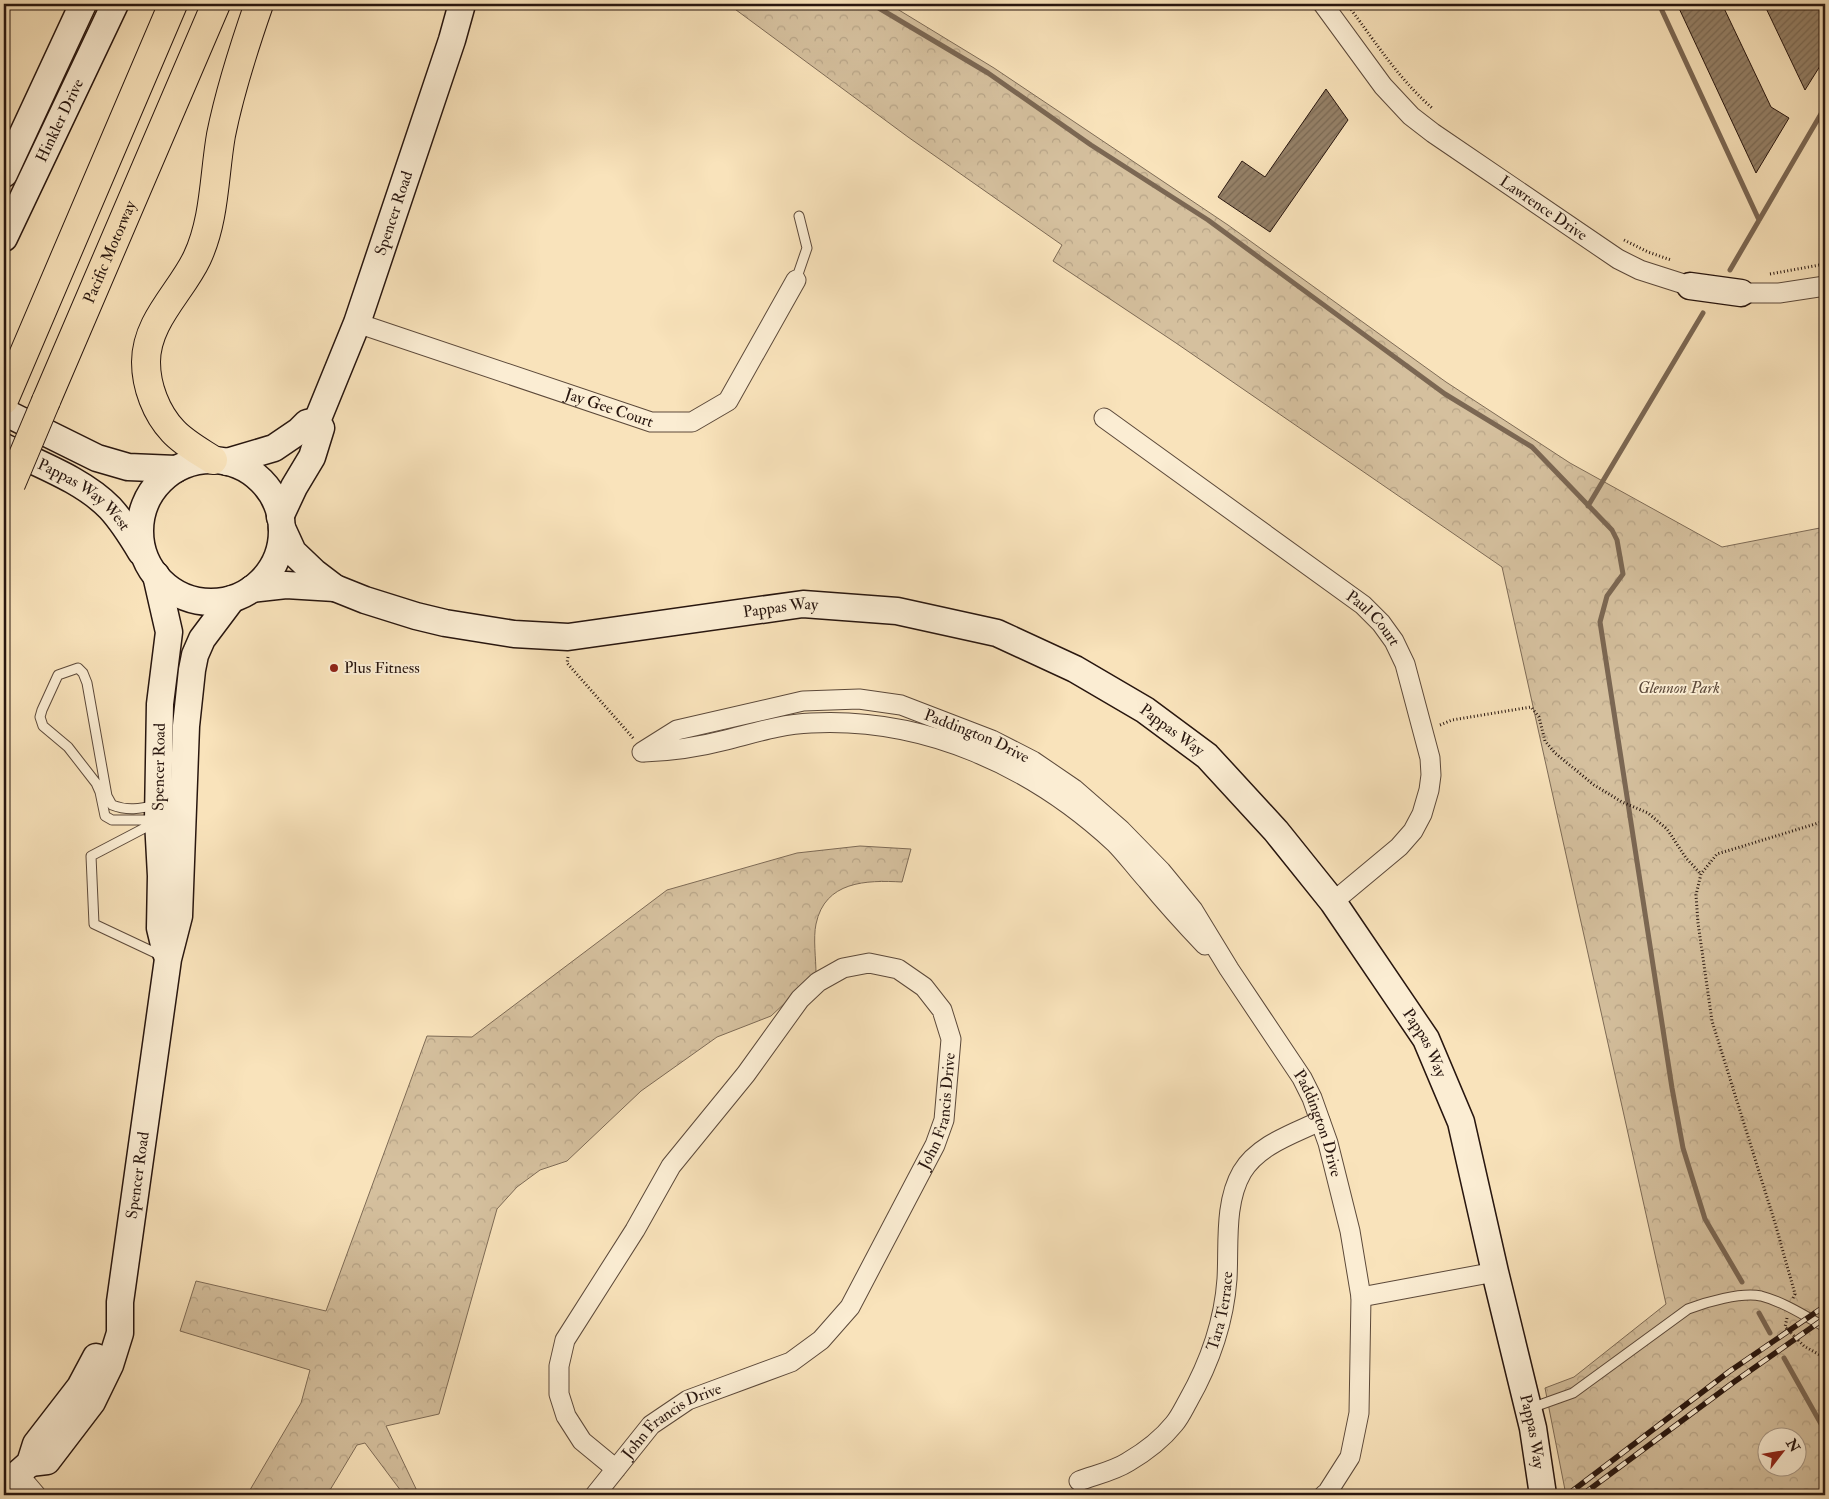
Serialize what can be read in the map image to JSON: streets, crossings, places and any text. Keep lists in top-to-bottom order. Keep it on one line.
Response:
{"streets":{"highway":["Pacific Motorway"],"street":["Hinkler Drive","Lawrence Drive","Spencer Road","Jay Gee Court","Pappas Way West","Pappas Way","Paul Court","Paddington Drive","John Francis Drive","Tara Terrace"]},"crossings":[["Spencer Road","Jay Gee Court"],["Spencer Road","Pappas Way West"],["Spencer Road","Pappas Way"],["Pappas Way West","Pappas Way"],["Pappas Way","Paul Court"],["Paddington Drive","Tara Terrace"]],"parks":["Glennon Park"],"places":["Plus Fitness"],"north":"top right"}
